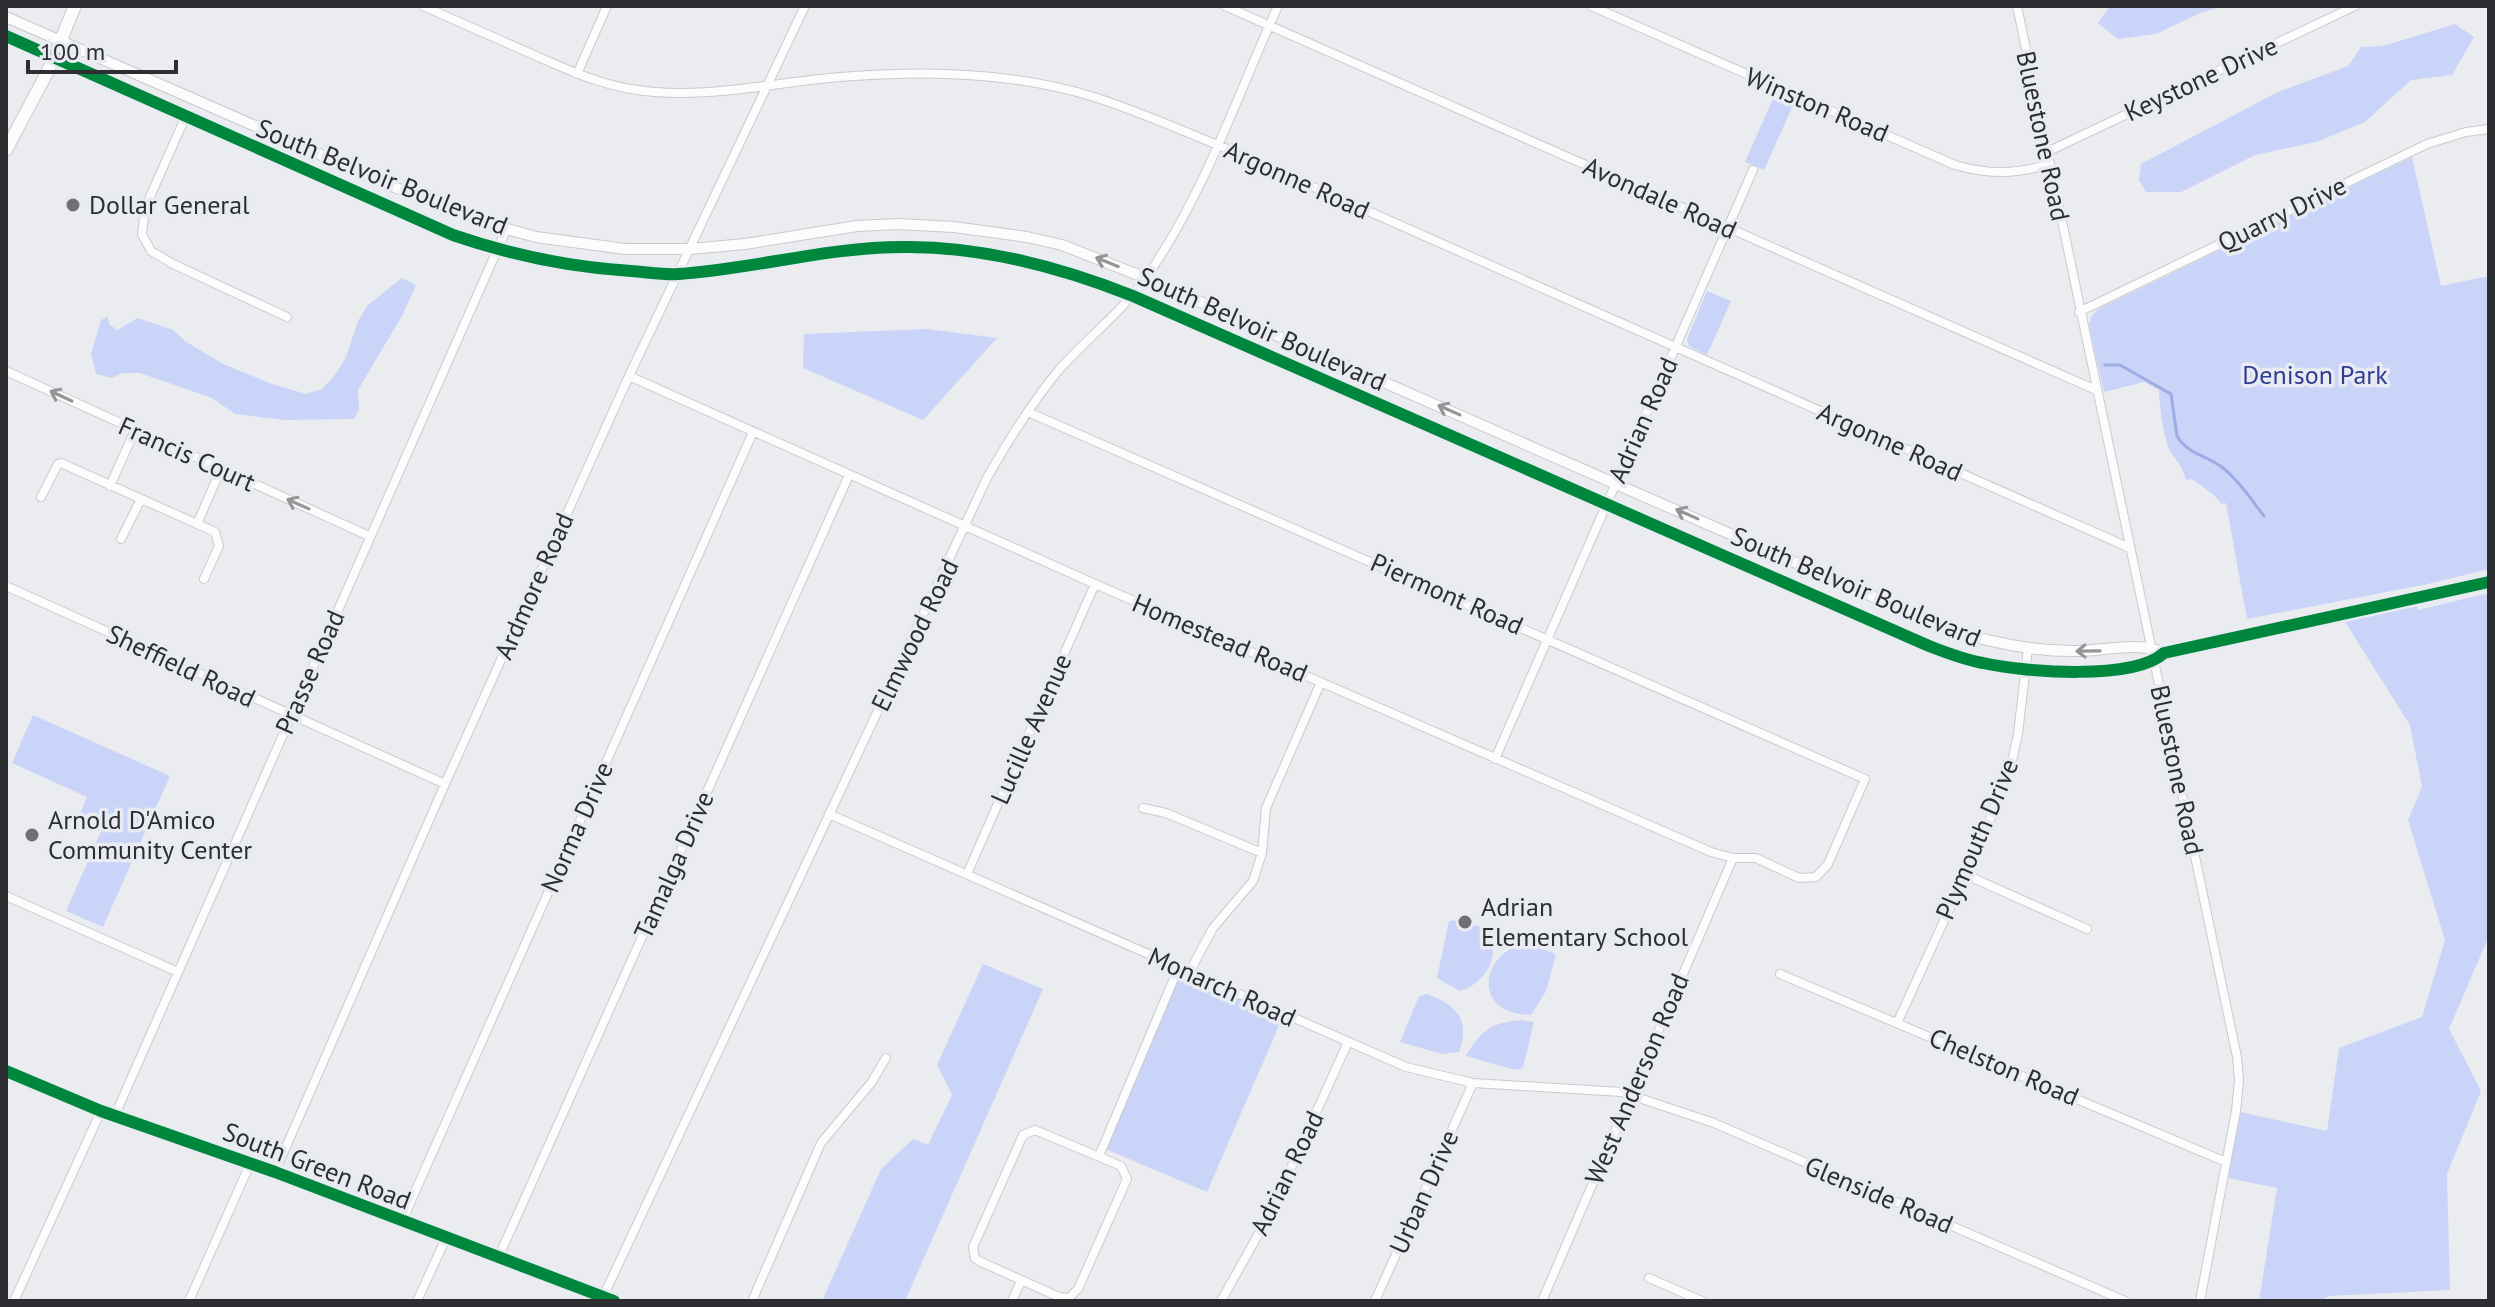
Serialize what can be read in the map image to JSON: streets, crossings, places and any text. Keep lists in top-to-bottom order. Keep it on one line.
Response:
{"streets":{"main road":["South Green Road"],"street":["Keystone Drive","Winston Road","Bluestone Road","South Belvoir Boulevard","Argonne Road","Avondale Road","Quarry Drive","Adrian Road","Francis Court","Ardmore Road","Piermont Road","Elmwood Road","Homestead Road","Sheffield Road","Prasse Road","Lucille Avenue","Norma Drive","Plymouth Drive","Tamalga Drive","Monarch Road","Chelston Road","West Anderson Road","Urban Drive","Glenside Road"]},"crossings":[["Keystone Drive","Bluestone Road"],["Winston Road","Bluestone Road"],["Bluestone Road","South Belvoir Boulevard"],["Bluestone Road","Argonne Road"],["Bluestone Road","Avondale Road"],["Bluestone Road","Quarry Drive"],["Bluestone Road","Chelston Road"],["South Belvoir Boulevard","Adrian Road"],["South Belvoir Boulevard","Ardmore Road"],["South Belvoir Boulevard","Elmwood Road"],["South Belvoir Boulevard","Prasse Road"],["South Belvoir Boulevard","Plymouth Drive"],["Argonne Road","Adrian Road"],["Argonne Road","Ardmore Road"],["Argonne Road","Elmwood Road"],["Avondale Road","Adrian Road"],["Avondale Road","Elmwood Road"],["Adrian Road","Piermont Road"],["Adrian Road","Homestead Road"],["Adrian Road","Monarch Road"],["Francis Court","Prasse Road"],["Ardmore Road","Homestead Road"],["Ardmore Road","Sheffield Road"],["Ardmore Road","South Green Road"],["Piermont Road","Elmwood Road"],["Piermont Road","Homestead Road"],["Elmwood Road","Homestead Road"],["Elmwood Road","Monarch Road"],["Elmwood Road","South Green Road"],["Homestead Road","Lucille Avenue"],["Homestead Road","Norma Drive"],["Homestead Road","Tamalga Drive"],["Homestead Road","West Anderson Road"],["Sheffield Road","Prasse Road"],["Prasse Road","South Green Road"],["Lucille Avenue","Monarch Road"],["Norma Drive","South Green Road"],["Plymouth Drive","Chelston Road"],["Tamalga Drive","South Green Road"],["Monarch Road","West Anderson Road"],["Monarch Road","Urban Drive"],["Monarch Road","Glenside Road"],["West Anderson Road","Glenside Road"]],"one_way":["Francis Court"],"parks":["Denison Park"],"places":["Dollar General","Arnold D'Amico Community Center","Adrian Elementary School"],"scale_bar":"100 m"}
